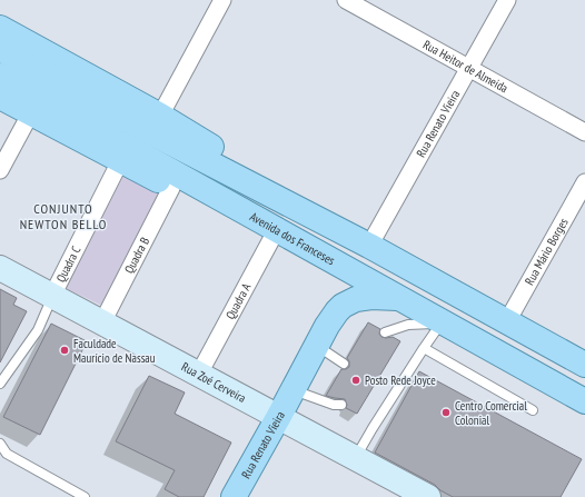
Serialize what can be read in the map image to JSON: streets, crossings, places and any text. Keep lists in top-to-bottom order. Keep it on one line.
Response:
{"streets":{"main road":["Rua Renato Vieira","Avenida dos Franceses"],"street":["Rua Heitor de Almeida","Rua Mário Borges","Quadra B","Quadra C","Quadra A","Rua Zoé Cerveira"]},"crossings":[["Rua Heitor de Almeida","Rua Renato Vieira"],["Rua Renato Vieira","Avenida dos Franceses"],["Rua Renato Vieira","Rua Zoé Cerveira"],["Avenida dos Franceses","Quadra A"],["Quadra B","Rua Zoé Cerveira"],["Quadra C","Rua Zoé Cerveira"],["Quadra A","Rua Zoé Cerveira"]],"districts":["CONJUNTO NEWTON BELLO"],"places":["Faculdade Maurício de Nassau","Posto Rede Joyce","Centro Comercial Colonial"]}
